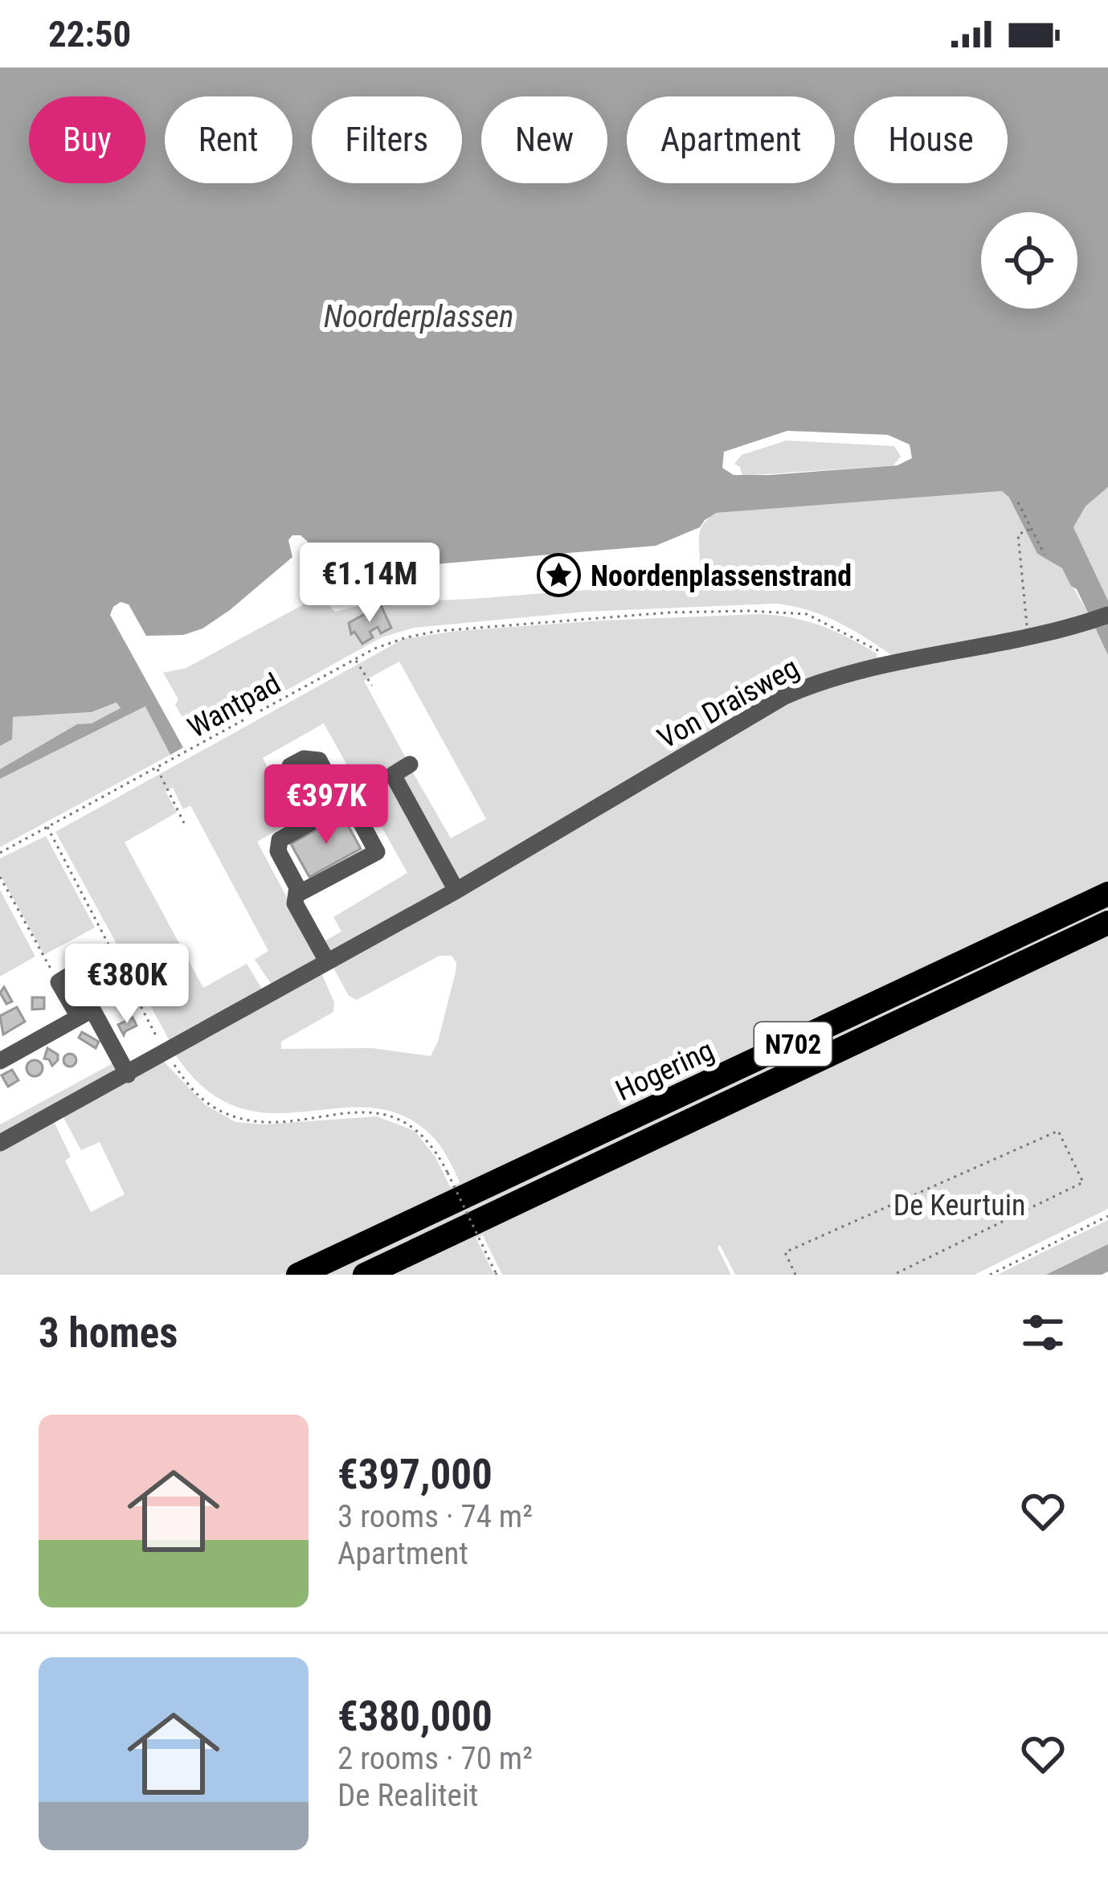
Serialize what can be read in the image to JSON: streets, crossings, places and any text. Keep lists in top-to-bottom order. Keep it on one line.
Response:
{"streets":{"highway":["N702","Hogering"],"street":["Von Draisweg"],"path":["Wantpad"]},"crossings":[["Von Draisweg","Wantpad"]],"water":["Noorderplassen"],"parks":["De Keurtuin"],"places":{"place":["Noordenplassenstrand"]},"page":{"status":"22:50","chip":["Buy","Rent","Filters","New","Apartment","House"],"price":["€1.14M","€397K","€380K"],"heading":"3 homes","list":[{"name":"€397,000","note":"3 rooms · 74 m² · Apartment"},{"name":"€380,000","note":"2 rooms · 70 m² · De Realiteit"}]}}
